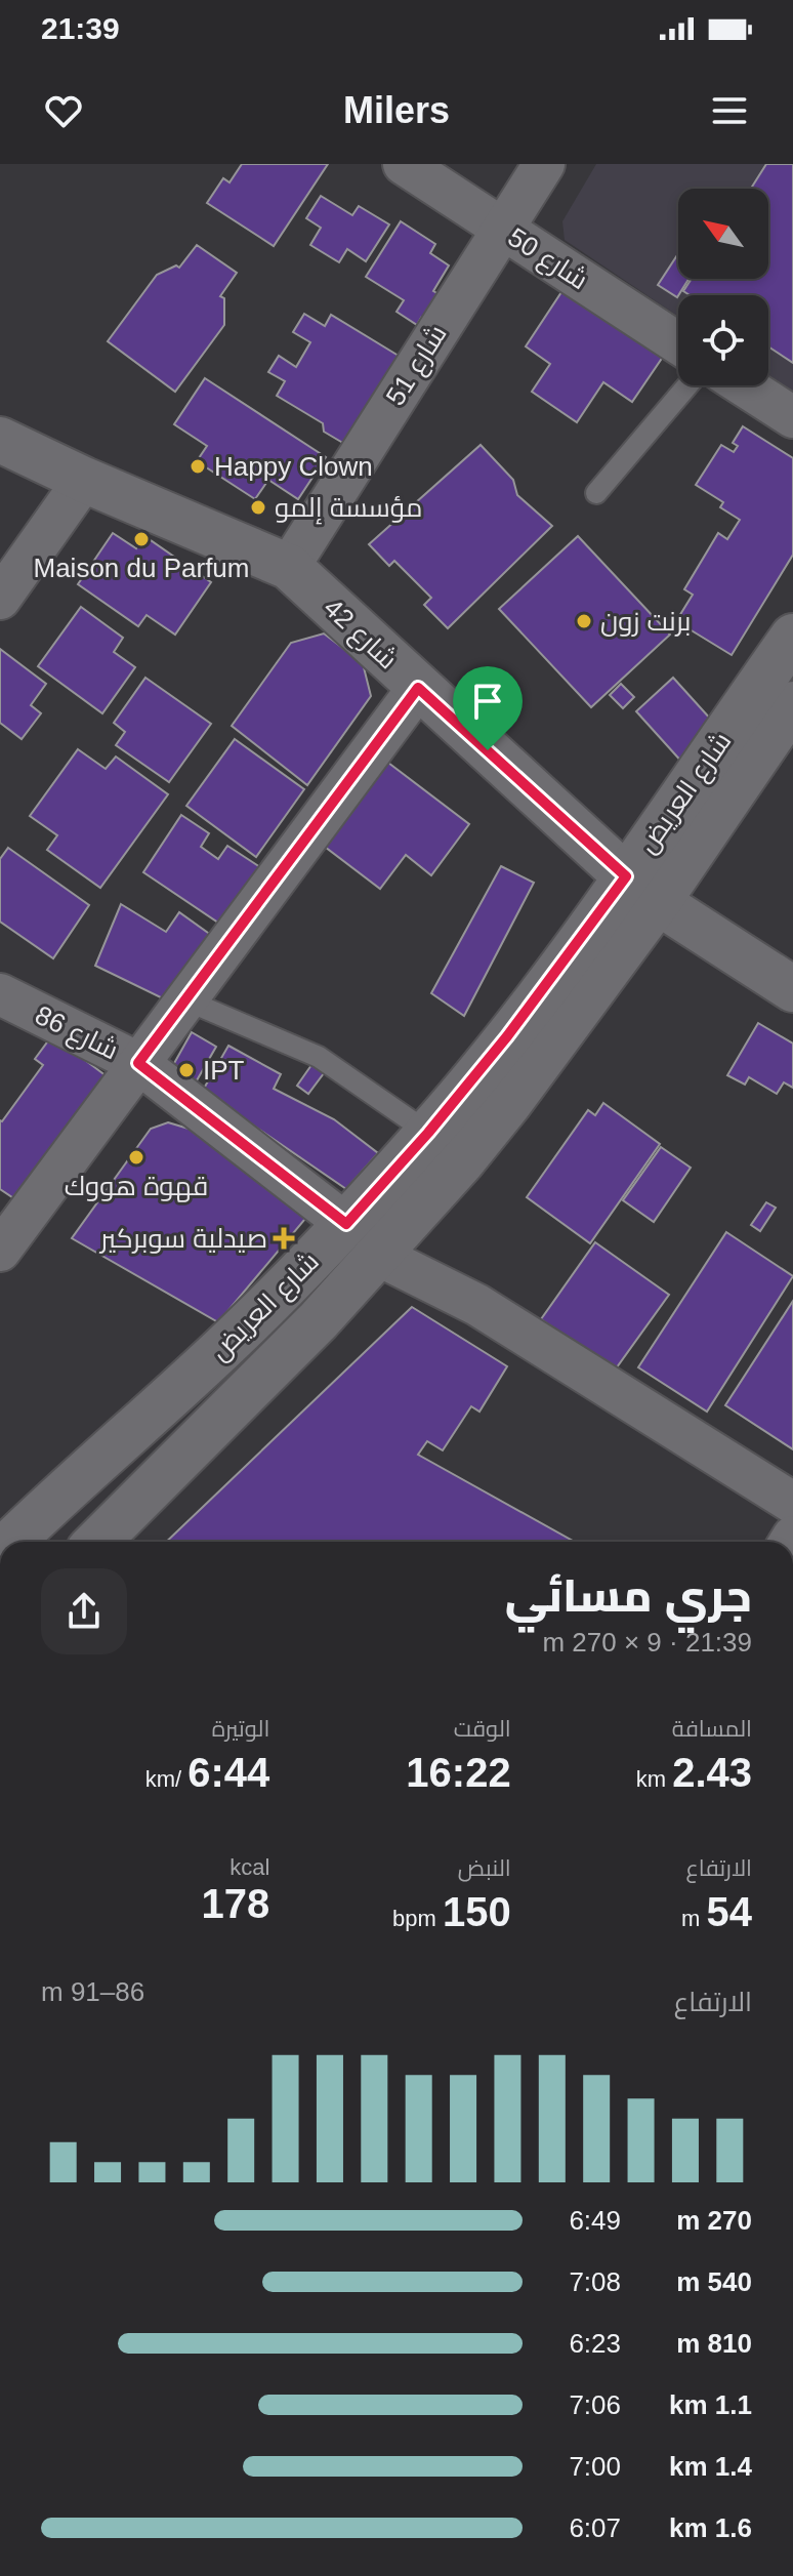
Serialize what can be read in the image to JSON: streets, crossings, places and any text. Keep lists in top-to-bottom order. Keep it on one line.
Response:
{"streets":{"main road":["شارع 42","شارع العريض"],"street":["شارع 50","شارع 51","شارع 86"]},"crossings":[["شارع 50","شارع 51"],["شارع 51","شارع 42"],["شارع 42","شارع العريض"],["شارع العريض","شارع 86"]],"places":{"other":["Happy Clown","مؤسسة إلمو","Maison du Parfum","برنت زون","IPT","قهوة هووك"],"health":["صيدلية سوبركير"]},"north":"top left","page":{"status":"21:39","header":"Milers","heading":["جري مسائي","21:39 · 9 × 270 m"],"stats":[["المسافة","2.43 km"],["الوقت","16:22"],["الوتيرة","6:44 /km"],["الارتفاع","54 m"],["النبض","150 bpm"],["kcal","178"]],"chart":["الارتفاع","86–91 m"],"list":[{"name":"270 m","note":"6:49"},{"name":"540 m","note":"7:08"},{"name":"810 m","note":"6:23"},{"name":"1.1 km","note":"7:06"},{"name":"1.4 km","note":"7:00"},{"name":"1.6 km","note":"6:07"}]}}
